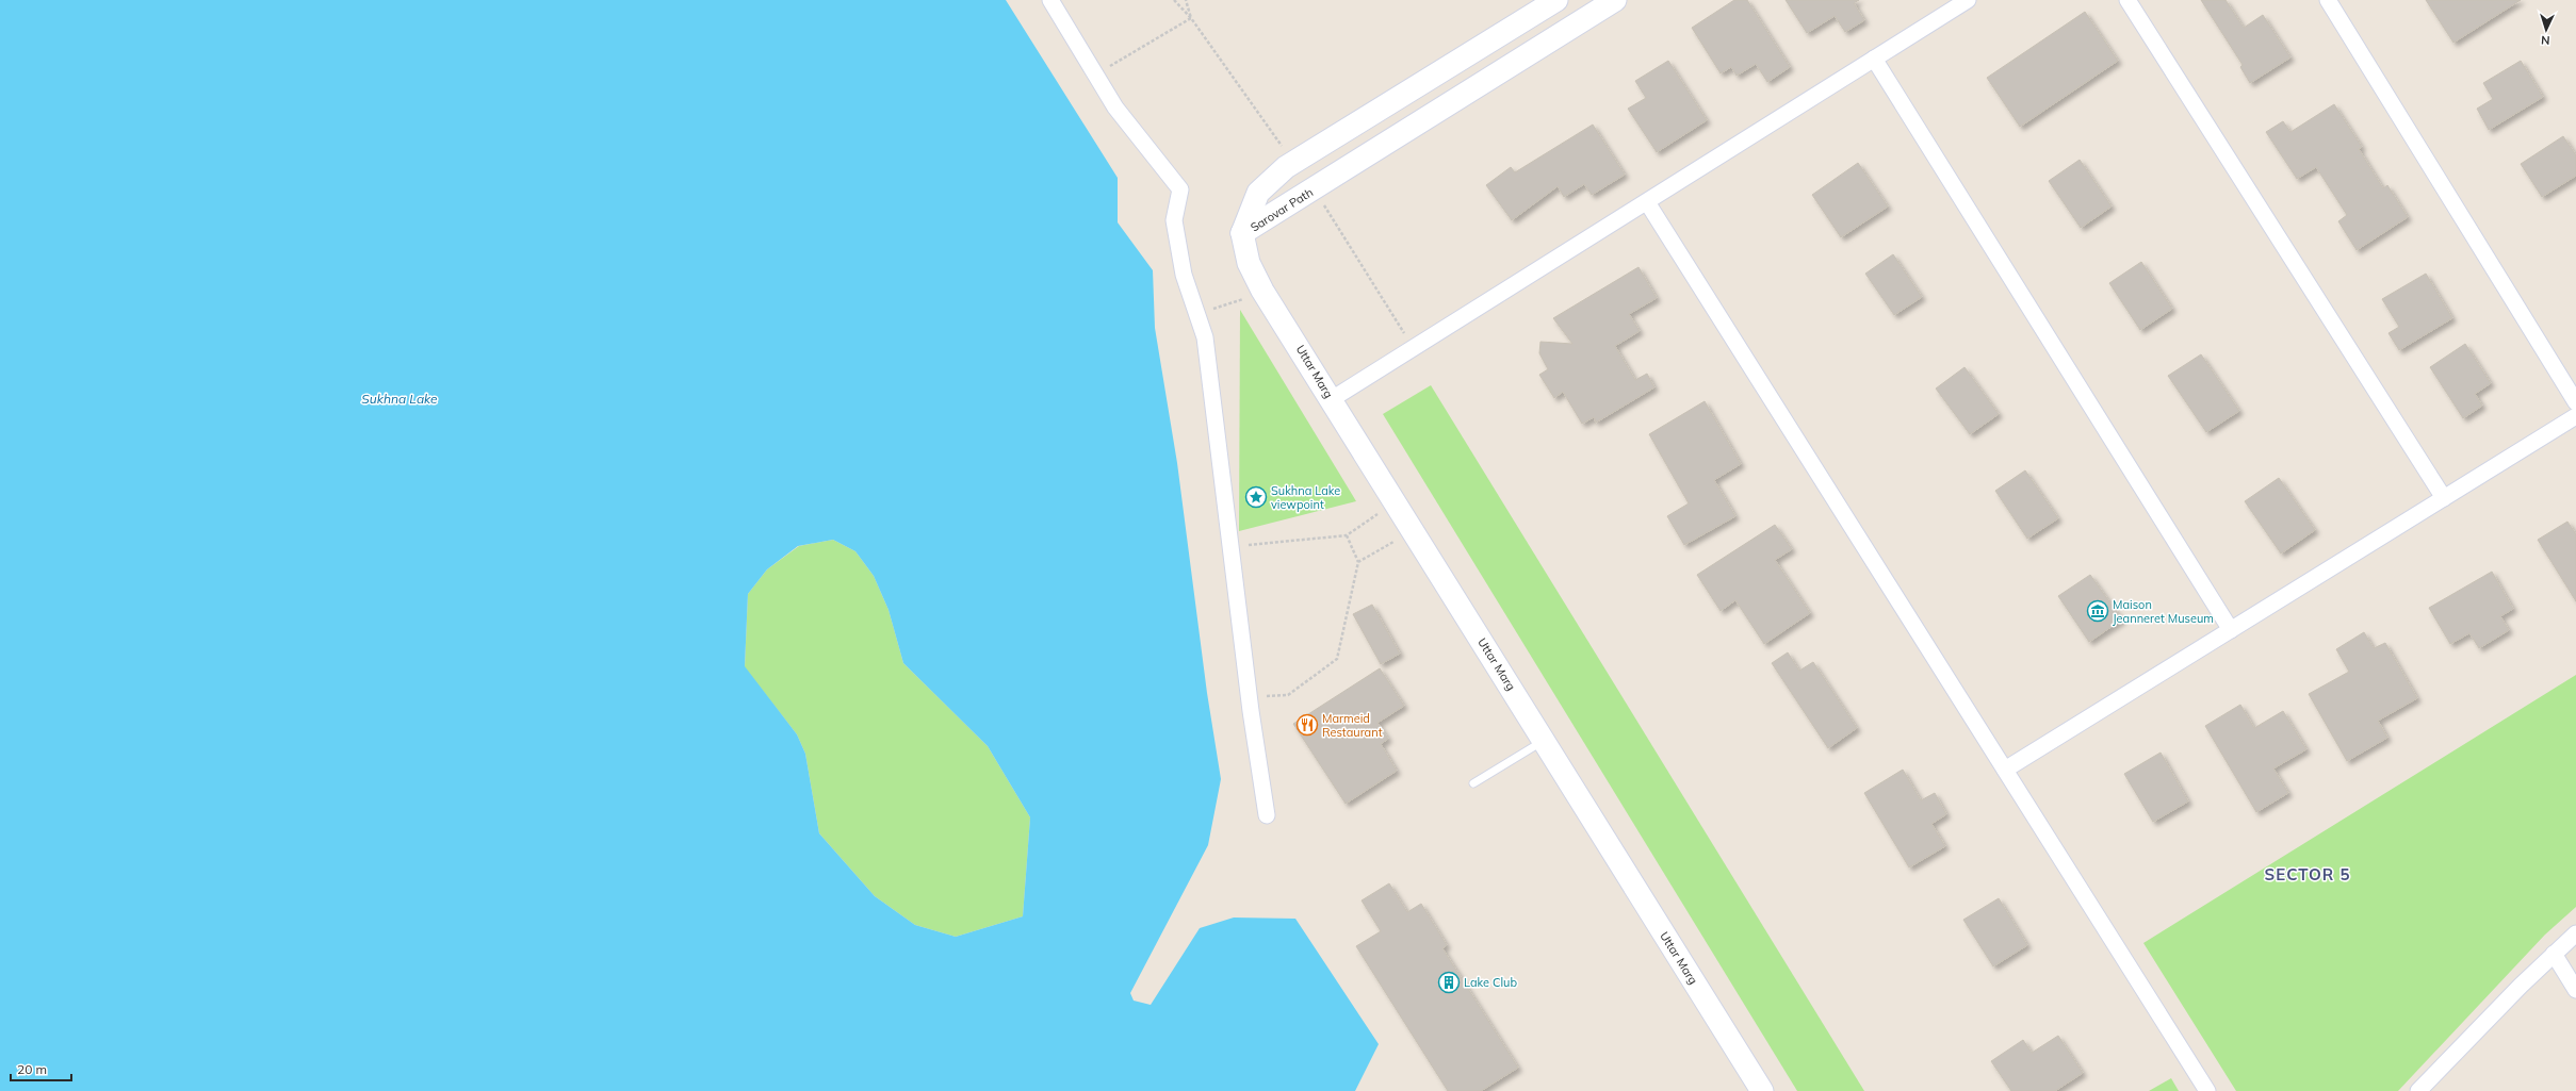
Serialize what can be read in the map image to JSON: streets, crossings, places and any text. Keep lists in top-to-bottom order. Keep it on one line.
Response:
{"streets":{"main road":["Sarovar Path","Uttar Marg"]},"crossings":[["Sarovar Path","Uttar Marg"]],"districts":["SECTOR 5"],"water":["Sukhna Lake"],"places":{"place":["Sukhna Lake viewpoint"],"museum":["Maison Jeanneret Museum"],"restaurant":["Marmeid Restaurant"],"building":["Lake Club"]},"scale_bar":"20 m","north":"bottom"}
